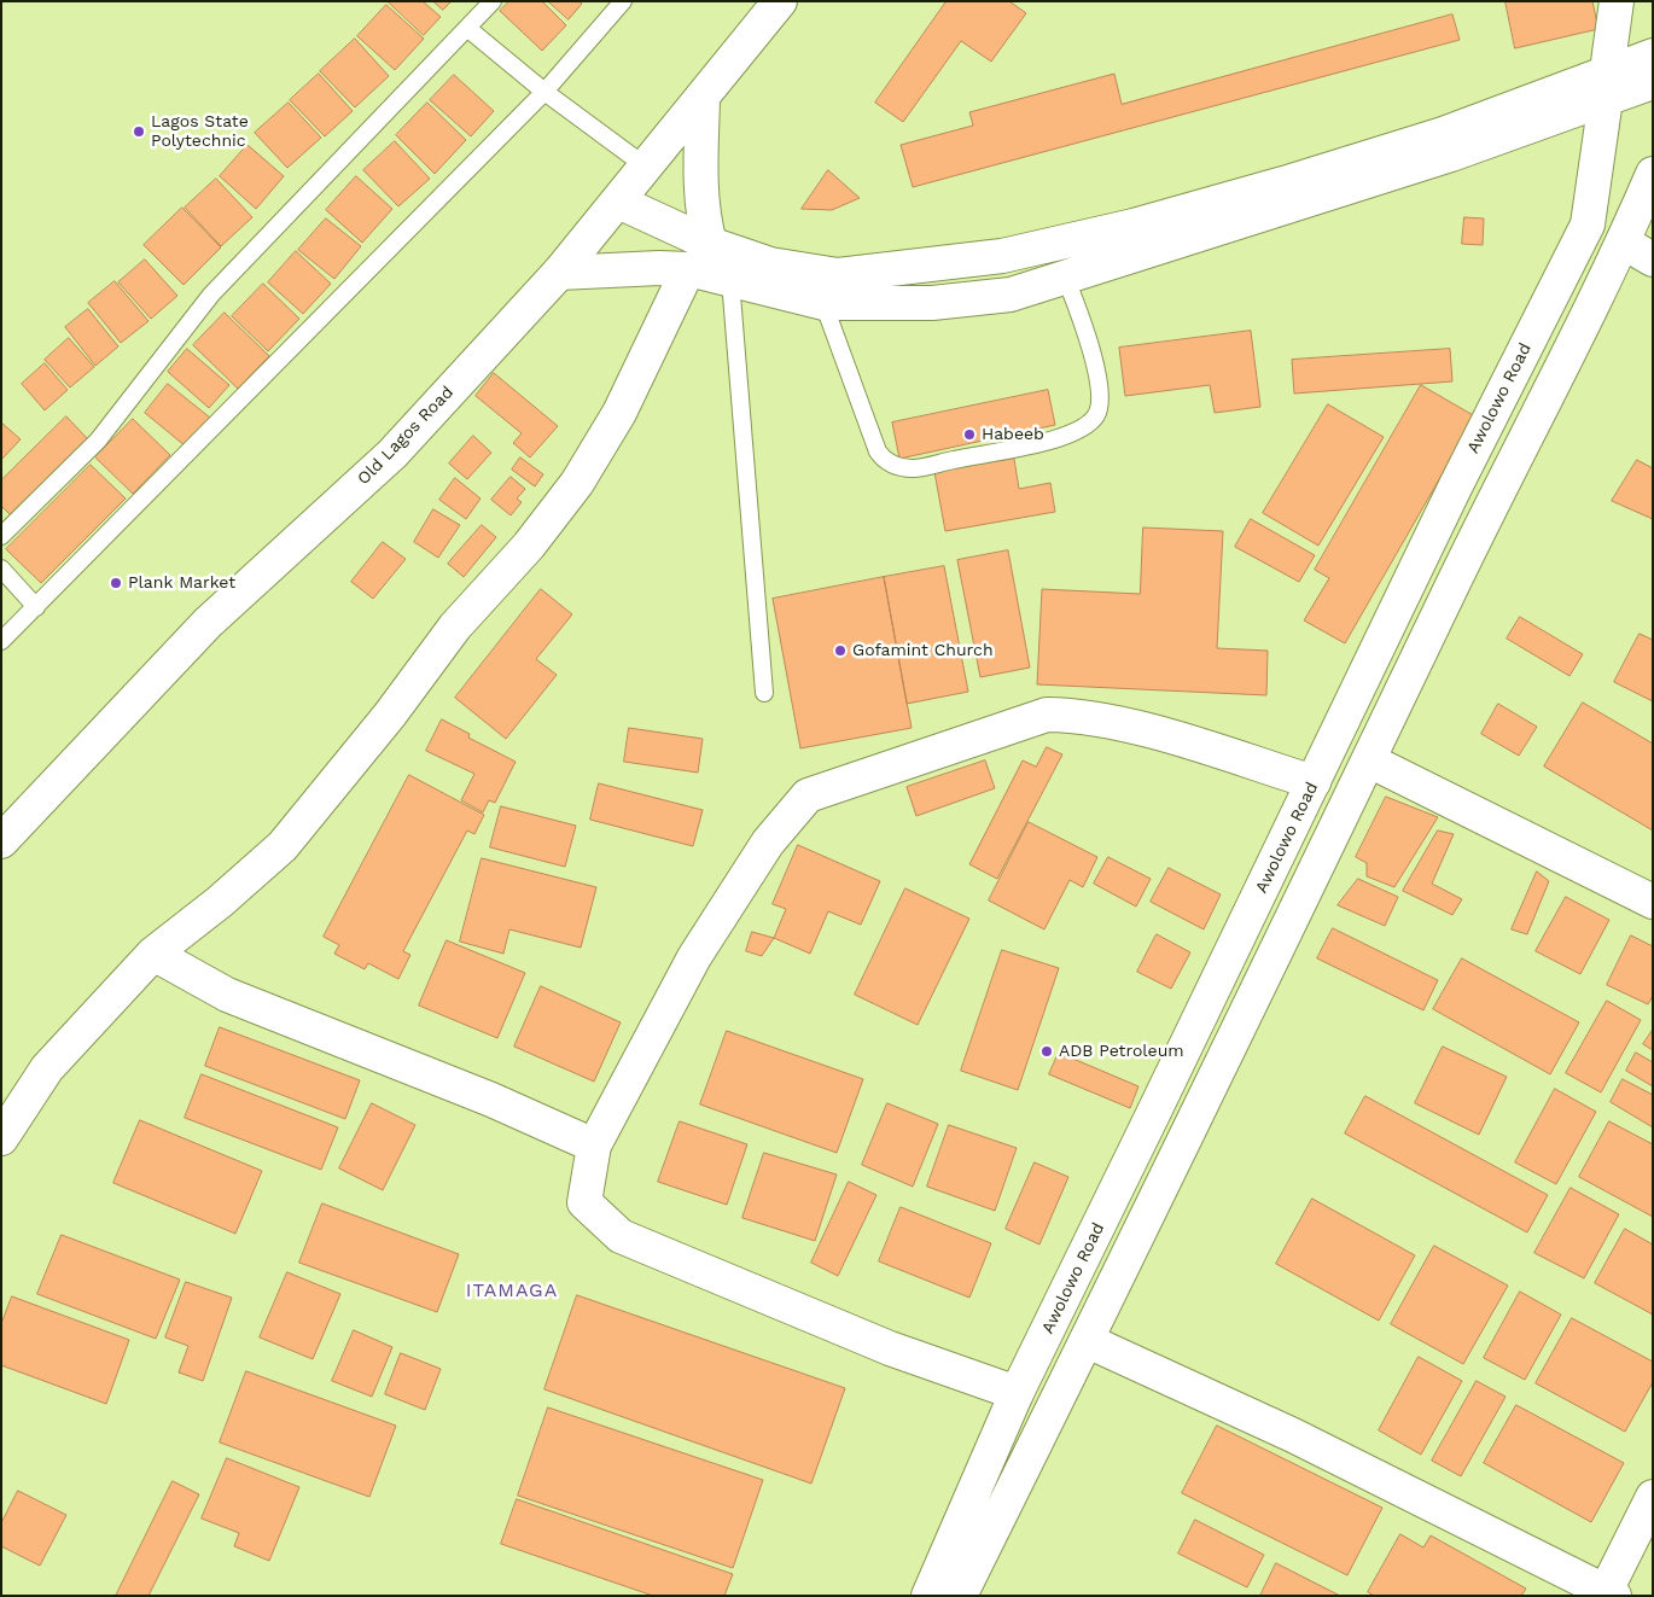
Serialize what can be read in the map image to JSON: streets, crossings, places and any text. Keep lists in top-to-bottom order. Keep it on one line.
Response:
{"streets":{"main road":["Awolowo Road","Old Lagos Road"]},"districts":["ITAMAGA"],"places":["Lagos State Polytechnic","Habeeb","Plank Market","Gofamint Church","ADB Petroleum"]}
